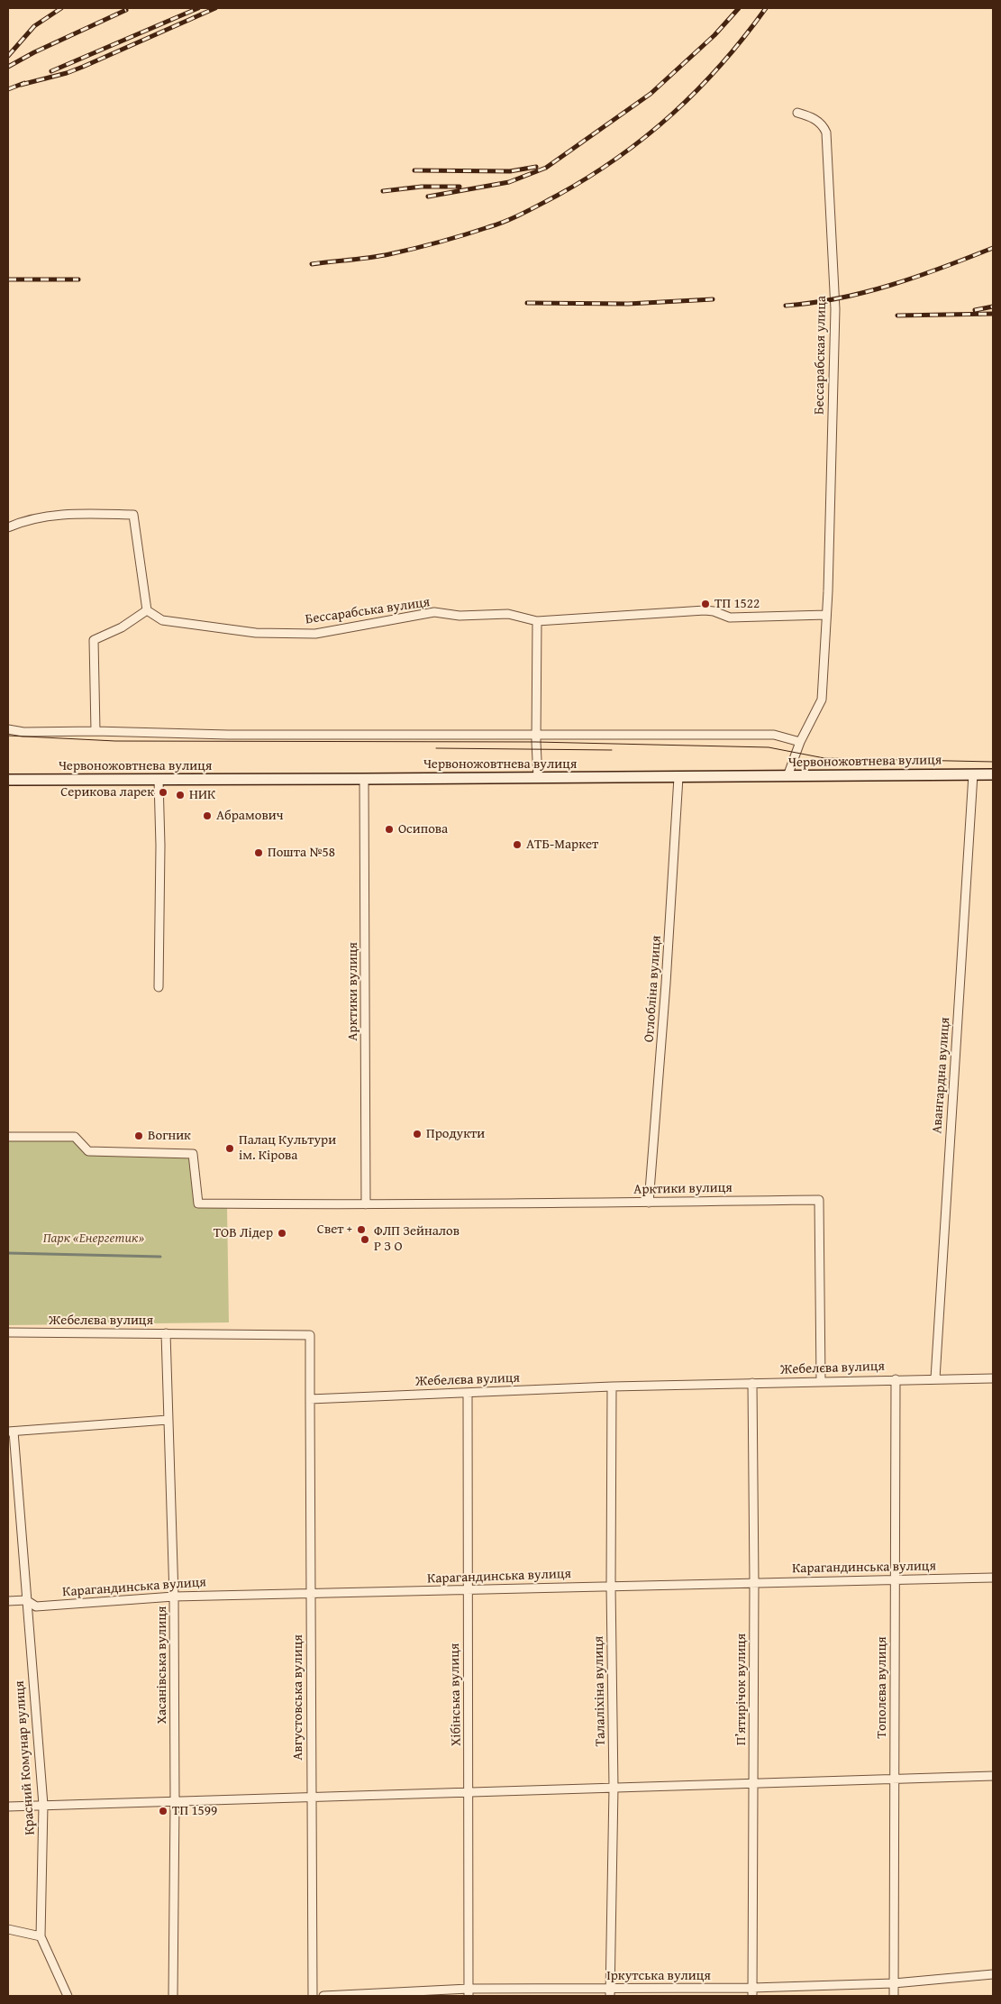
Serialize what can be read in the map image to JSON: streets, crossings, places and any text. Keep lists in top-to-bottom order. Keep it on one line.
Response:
{"streets":{"main road":["Червоножовтнева вулиця"],"street":["Бессарабская улица","Бессарабська вулиця","Оглобліна вулиця","Арктики вулиця","Авангардна вулиця","Жебелєва вулиця","Карагандинська вулиця","Хасанівська вулиця","Тополєва вулиця","П’ятирічок вулиця","Талаліхіна вулиця","Хібінська вулиця","Августовська вулиця","Красний Комунар вулиця","Іркутська вулиця"]},"crossings":[["Бессарабская улица","Червоножовтнева вулиця"],["Червоножовтнева вулиця","Оглобліна вулиця"],["Червоножовтнева вулиця","Арктики вулиця"],["Червоножовтнева вулиця","Авангардна вулиця"],["Оглобліна вулиця","Арктики вулиця"],["Арктики вулиця","Жебелєва вулиця"],["Авангардна вулиця","Жебелєва вулиця"],["Жебелєва вулиця","Хасанівська вулиця"],["Жебелєва вулиця","Тополєва вулиця"],["Жебелєва вулиця","П’ятирічок вулиця"],["Жебелєва вулиця","Талаліхіна вулиця"],["Жебелєва вулиця","Хібінська вулиця"],["Жебелєва вулиця","Августовська вулиця"],["Карагандинська вулиця","Хасанівська вулиця"],["Карагандинська вулиця","Тополєва вулиця"],["Карагандинська вулиця","П’ятирічок вулиця"],["Карагандинська вулиця","Талаліхіна вулиця"],["Карагандинська вулиця","Хібінська вулиця"],["Карагандинська вулиця","Августовська вулиця"],["Карагандинська вулиця","Красний Комунар вулиця"],["Тополєва вулиця","Іркутська вулиця"],["П’ятирічок вулиця","Іркутська вулиця"],["Талаліхіна вулиця","Іркутська вулиця"],["Хібінська вулиця","Іркутська вулиця"]],"parks":["Парк «Енергетик»"],"places":["ТП 1522","Серикова ларек","НИК","Абрамович","Осипова","АТБ-Маркет","Пошта №58","Продукти","Вогник","Палац Культури ім. Кірова","Свет +","ТОВ Лідер","ФЛП Зейналов Р З О","ТП 1599"]}
